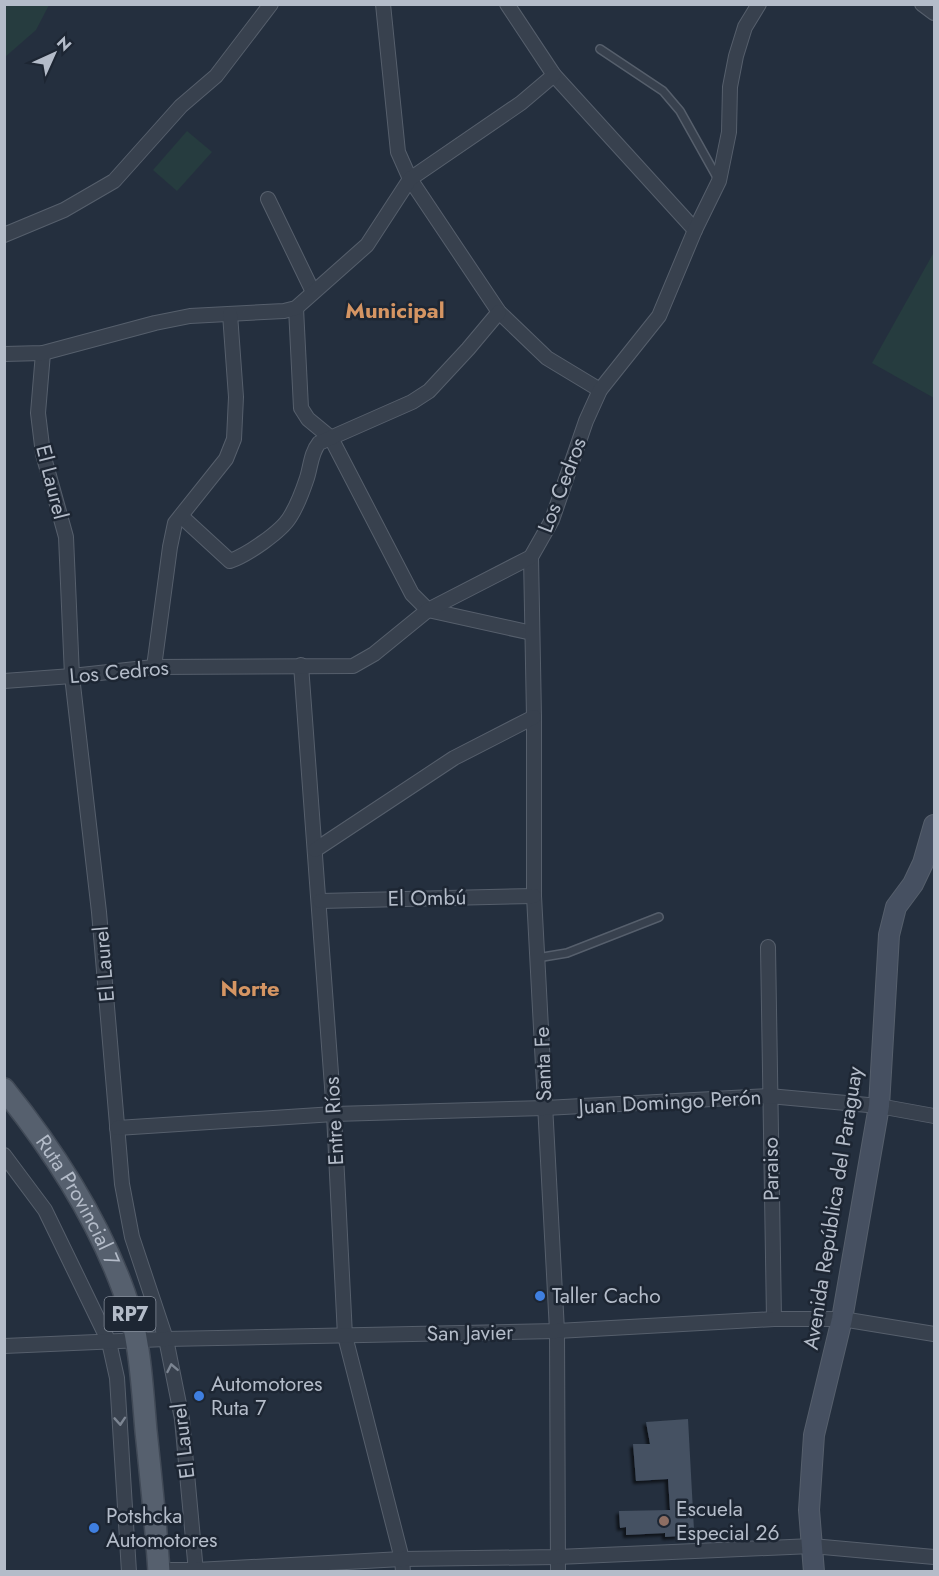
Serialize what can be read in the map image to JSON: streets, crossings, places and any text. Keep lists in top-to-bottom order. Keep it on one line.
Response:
{"streets":{"main road":["Ruta Provincial 7","Avenida República del Paraguay","RP7"],"street":["El Laurel","Los Cedros","El Ombú","Santa Fe","Juan Domingo Perón","Entre Ríos","Paraiso","San Javier"]},"crossings":[["El Laurel","Los Cedros"],["El Laurel","Juan Domingo Perón"],["El Laurel","San Javier"],["Los Cedros","Santa Fe"],["Los Cedros","Entre Ríos"],["El Ombú","Santa Fe"],["El Ombú","Entre Ríos"],["Santa Fe","Juan Domingo Perón"],["Santa Fe","San Javier"],["Juan Domingo Perón","Entre Ríos"],["Juan Domingo Perón","Paraiso"],["Juan Domingo Perón","Avenida República del Paraguay"],["Entre Ríos","San Javier"],["Paraiso","San Javier"],["Ruta Provincial 7","San Javier"],["Avenida República del Paraguay","San Javier"]],"districts":["Municipal","Norte"],"places":["Taller Cacho","Automotores Ruta 7","Escuela Especial 26","Potshcka Automotores"],"north":"top right"}
